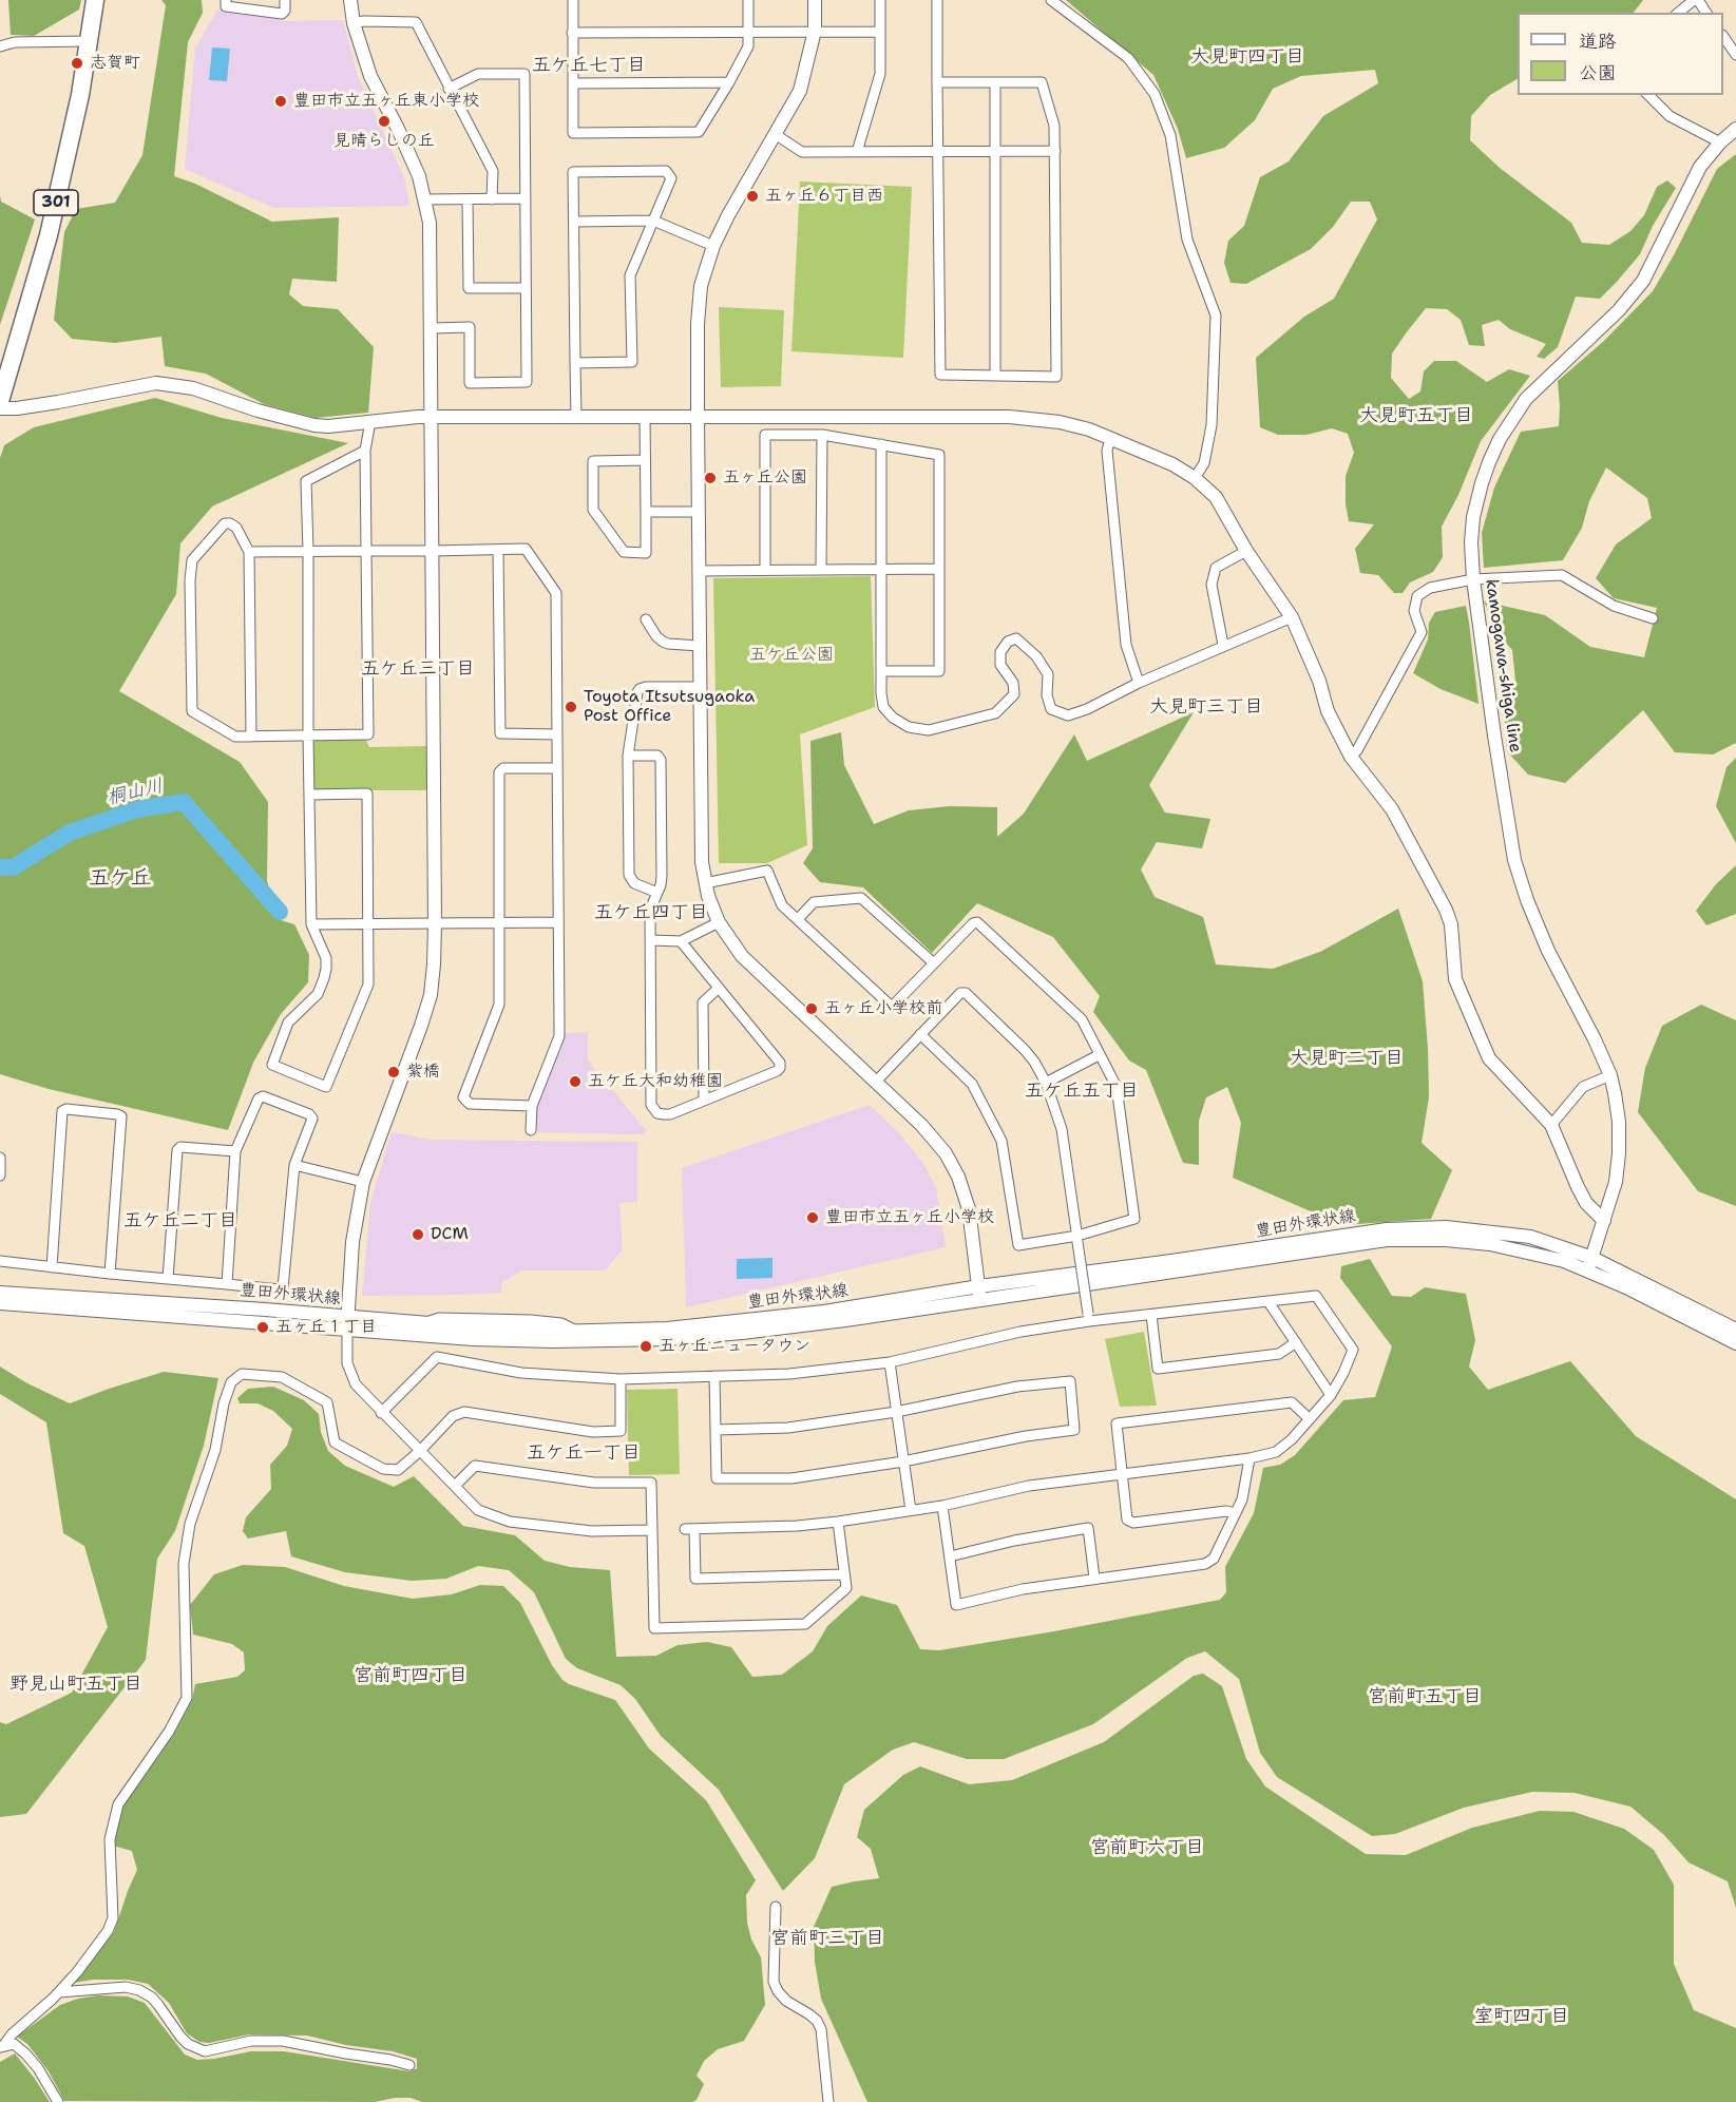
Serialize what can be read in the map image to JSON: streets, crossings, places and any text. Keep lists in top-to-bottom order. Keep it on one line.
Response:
{"streets":{"highway":["301"],"street":["kamogawa-shiga line","豊田外環状線"]},"crossings":[["kamogawa-shiga line","豊田外環状線"]],"districts":["大見町四丁目","五ケ丘七丁目","大見町五丁目","五ケ丘三丁目","大見町三丁目","五ケ丘","五ケ丘四丁目","大見町二丁目","五ケ丘五丁目","五ケ丘二丁目","五ケ丘一丁目","宮前町四丁目","野見山町五丁目","宮前町五丁目","宮前町六丁目","宮前町三丁目","室町四丁目"],"water":["桐山川"],"parks":["五ケ丘公園"],"places":["志賀町","豊田市立五ヶ丘東小学校","見晴らしの丘","五ヶ丘６丁目西","五ヶ丘公園","Toyota Itsutsugaoka Post Office","五ヶ丘小学校前","紫橋","五ケ丘大和幼稚園","豊田市立五ヶ丘小学校","DCM","五ヶ丘１丁目","五ヶ丘ニュータウン"],"legend":["道路","公園"]}
